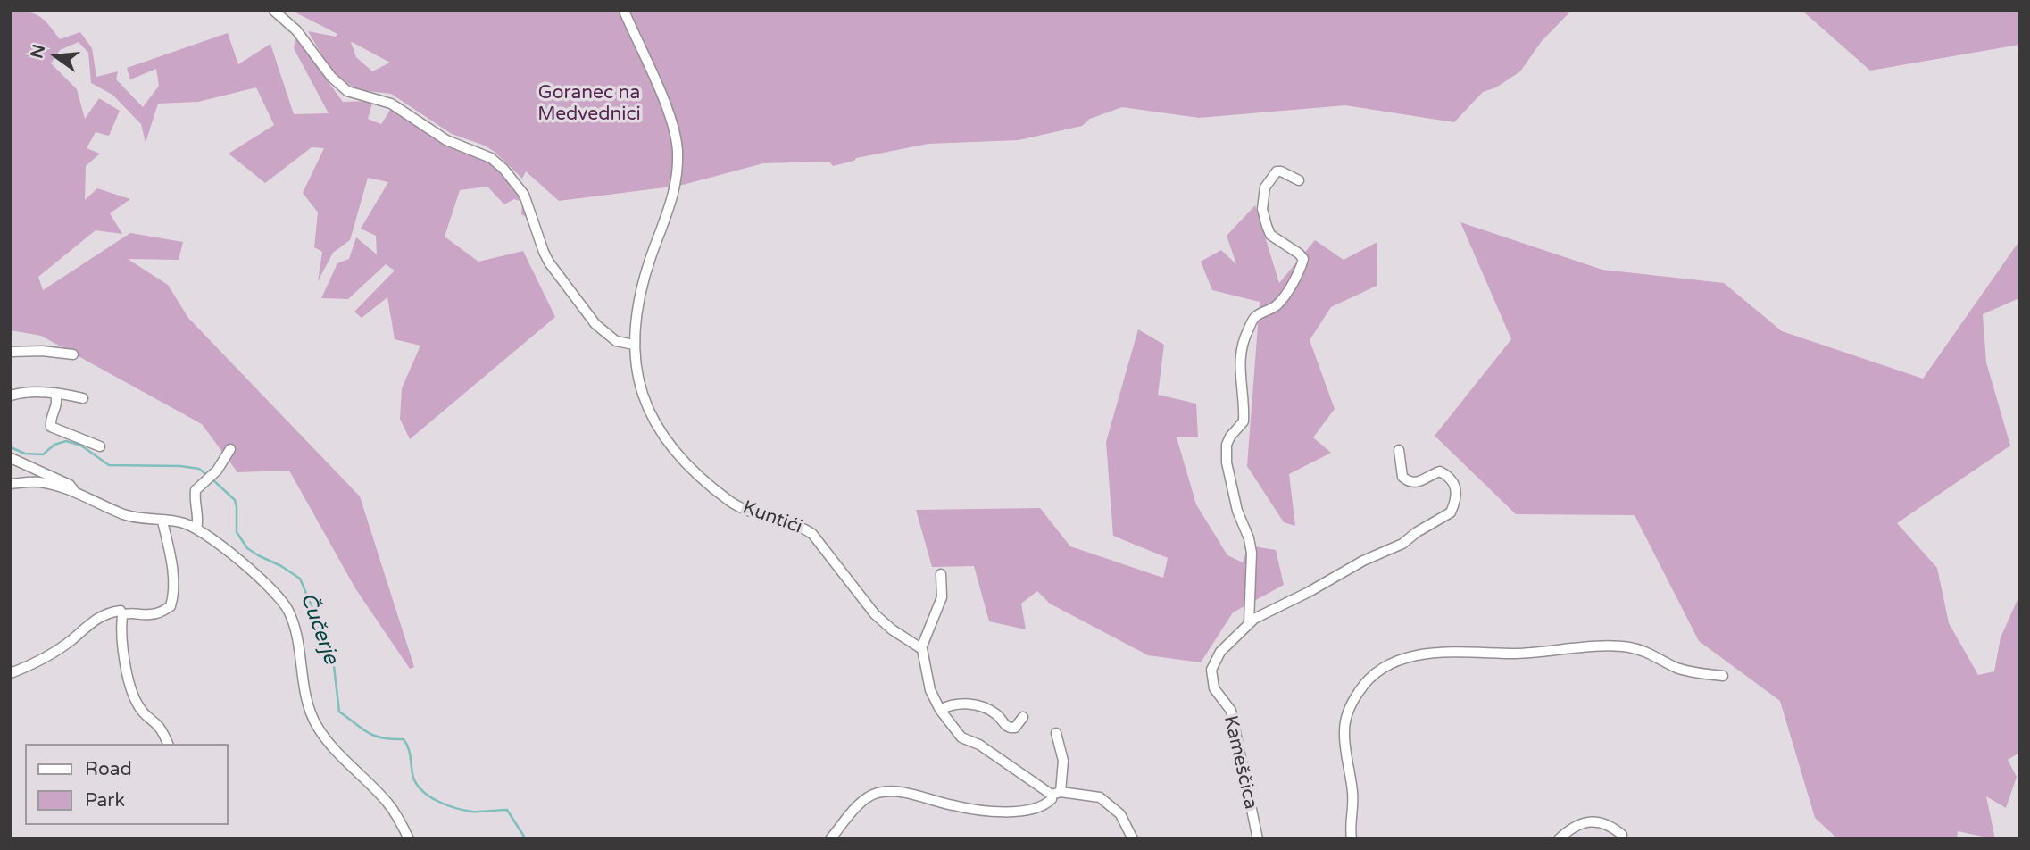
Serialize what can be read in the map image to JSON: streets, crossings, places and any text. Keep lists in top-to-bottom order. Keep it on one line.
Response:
{"streets":{"street":["Kuntići","Kameščica"]},"water":["Čučerje"],"parks":["Goranec na Medvednici"],"legend":["Road","Park"],"north":"left"}
